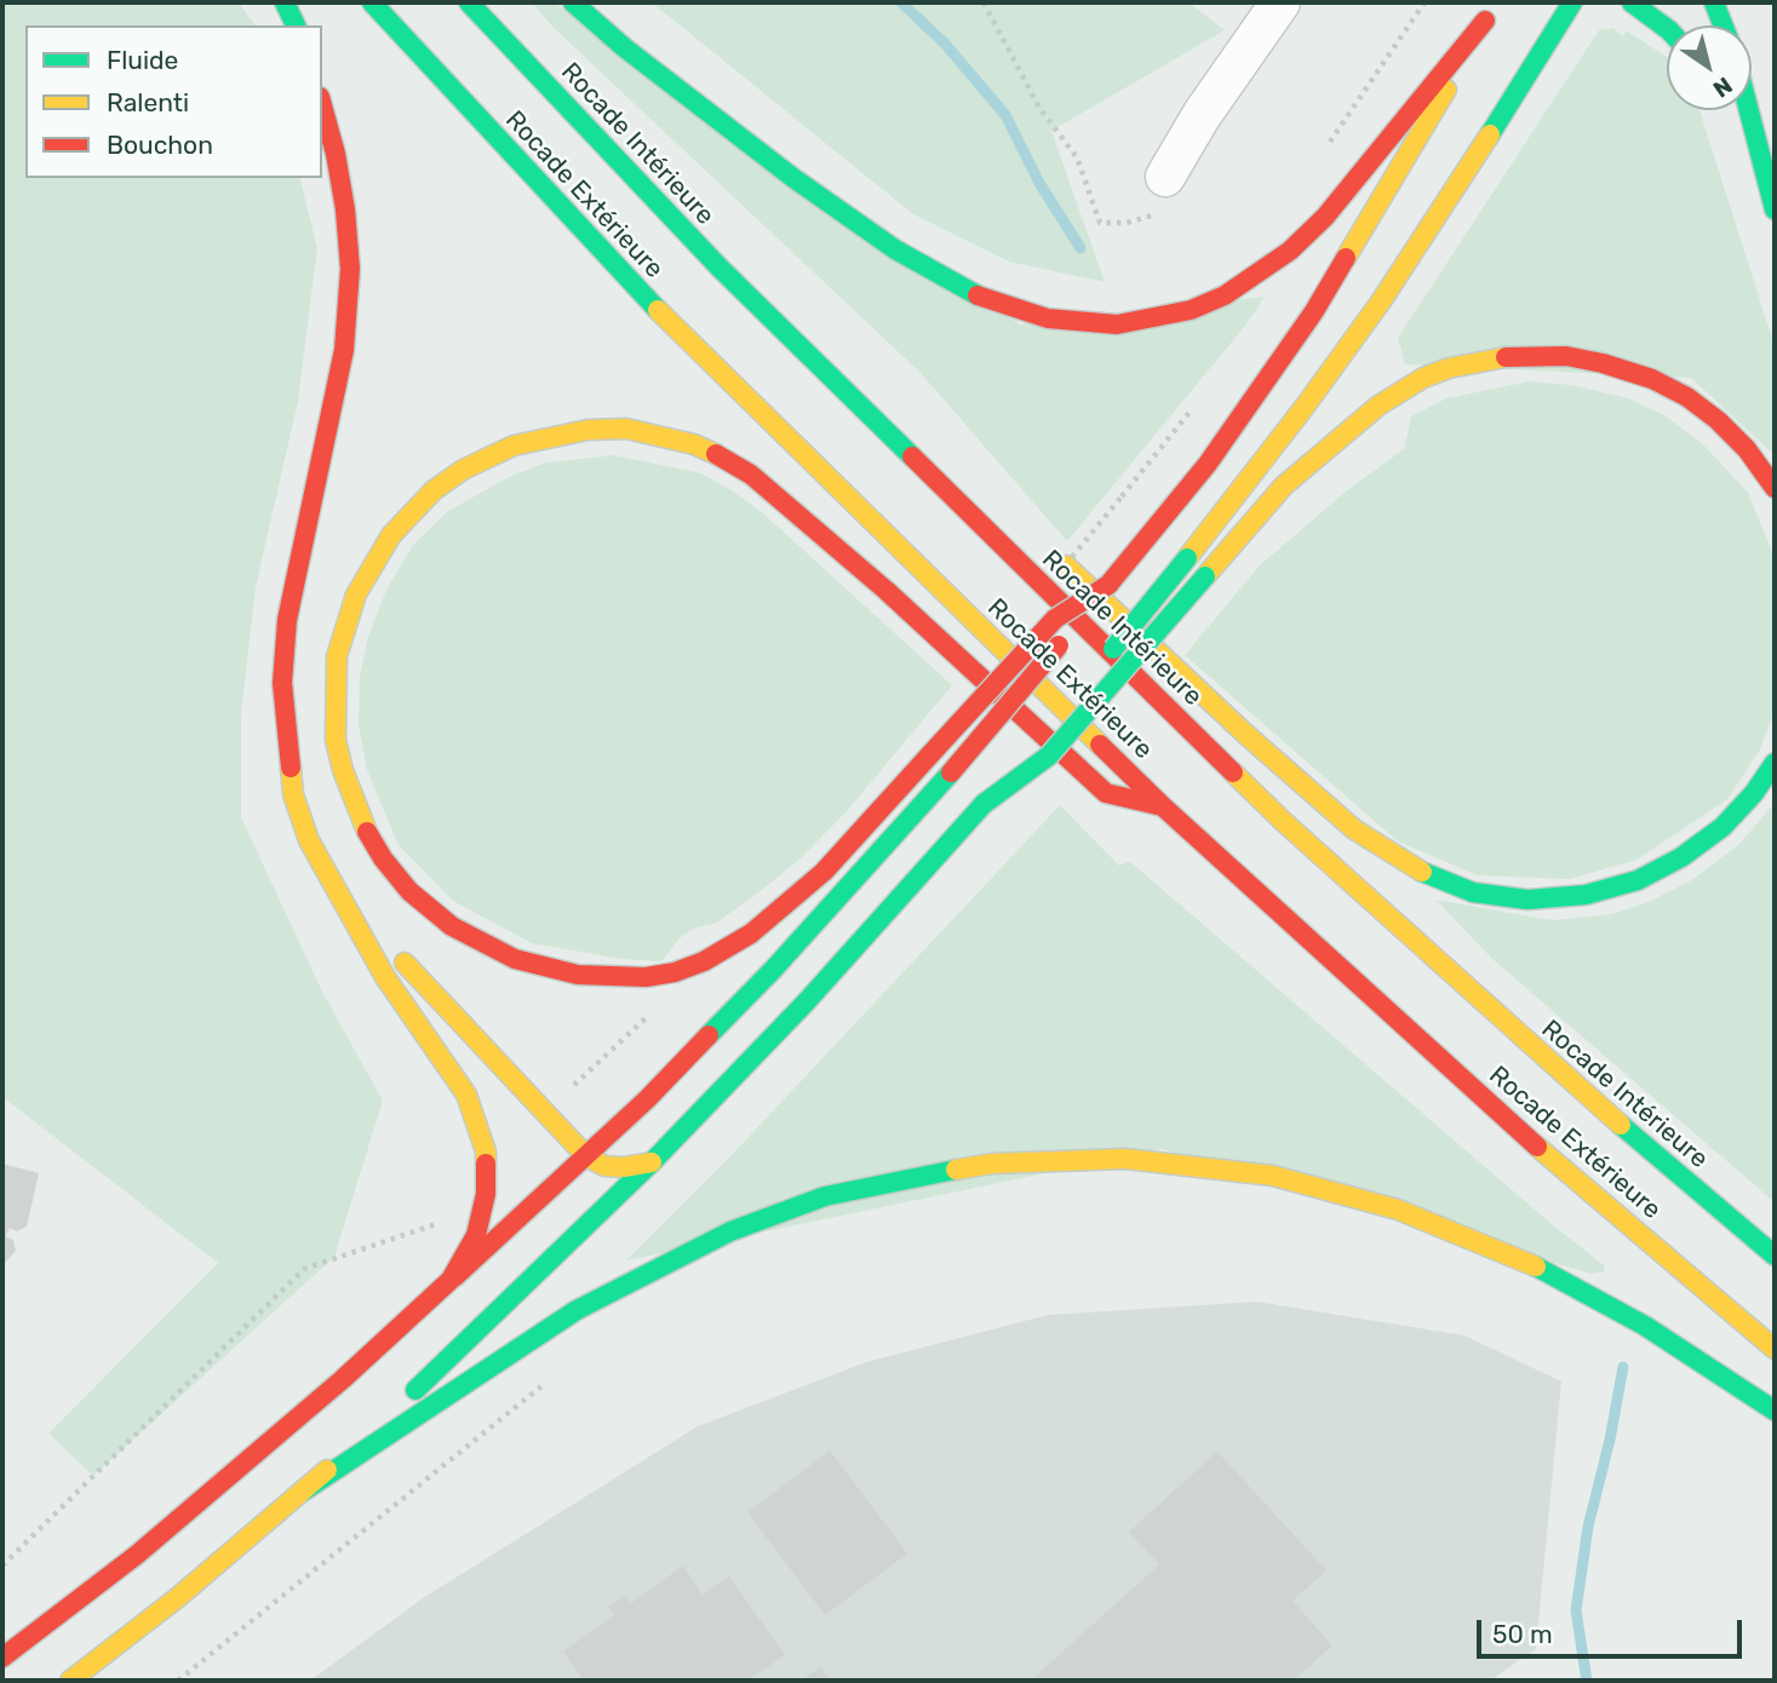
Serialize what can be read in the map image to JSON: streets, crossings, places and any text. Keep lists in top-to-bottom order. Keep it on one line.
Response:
{"streets":{"main road":["Rocade Intérieure","Rocade Extérieure"]},"legend":["Fluide","Ralenti","Bouchon"],"scale_bar":"50 m","north":"bottom right"}
